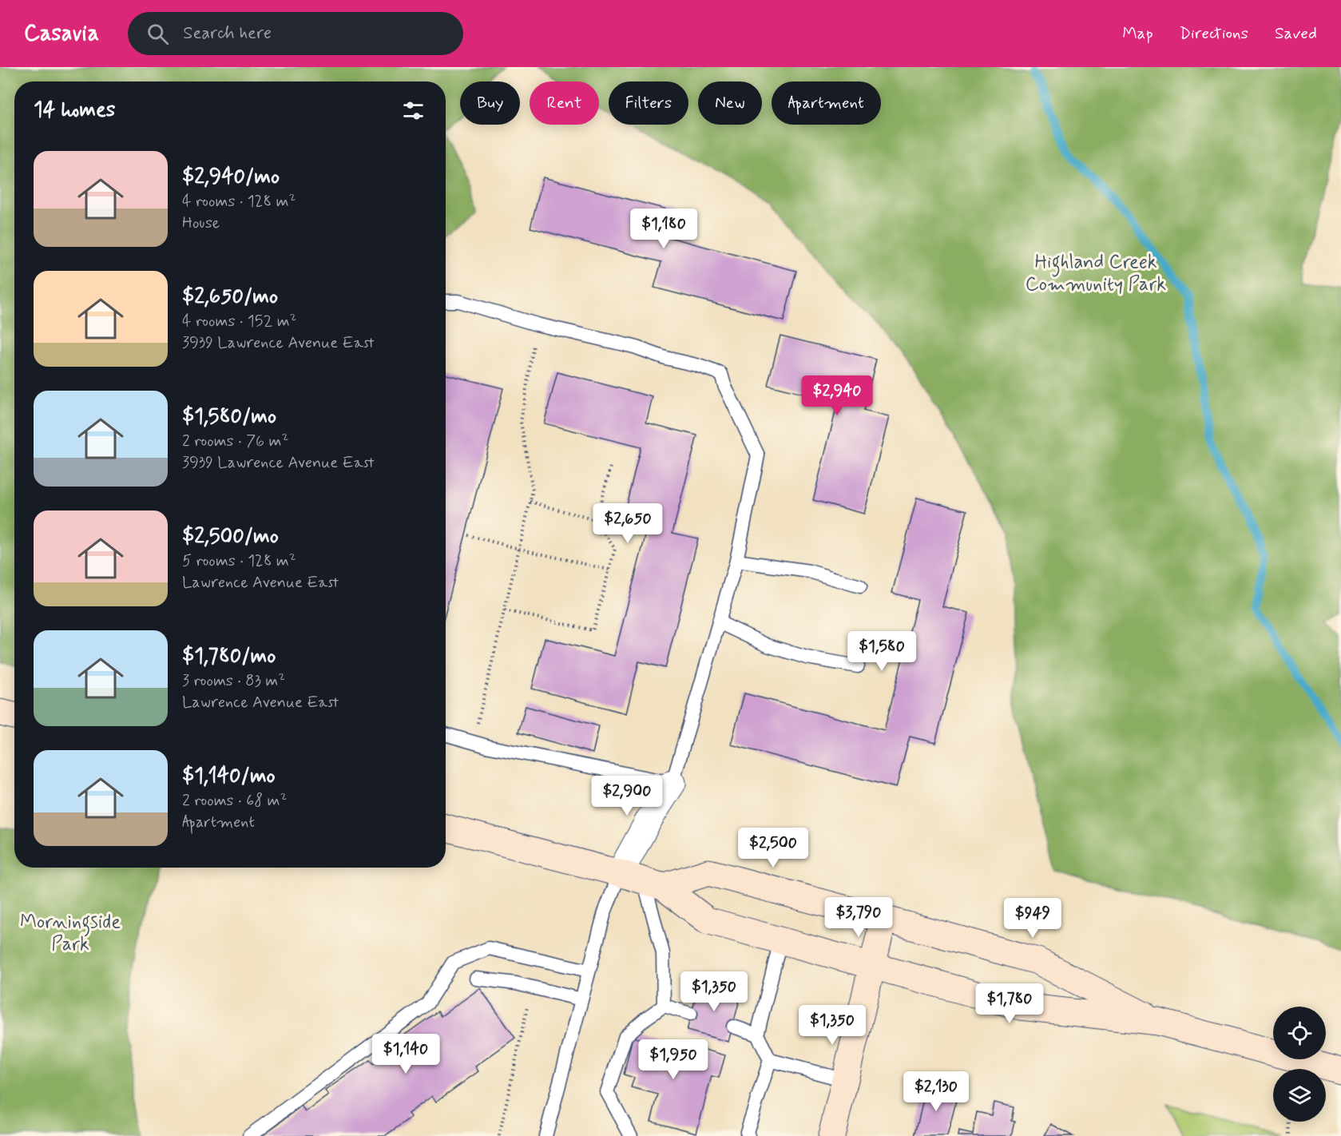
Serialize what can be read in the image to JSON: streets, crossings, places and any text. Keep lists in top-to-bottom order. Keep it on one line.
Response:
{"parks":["Highland Creek Community Park","Morningside Park"],"page":{"header":"Casavia","search":"Search here","nav":["Map","Directions","Saved"],"chip":["Buy","Rent","Filters","New","Apartment"],"heading":"14 homes","list":[{"name":"$2,940/mo","note":"4 rooms · 128 m² · House"},{"name":"$2,650/mo","note":"4 rooms · 152 m² · 3939 Lawrence Avenue East"},{"name":"$1,580/mo","note":"2 rooms · 76 m² · 3939 Lawrence Avenue East"},{"name":"$2,500/mo","note":"5 rooms · 128 m² · Lawrence Avenue East"},{"name":"$1,780/mo","note":"3 rooms · 83 m² · Lawrence Avenue East"},{"name":"$1,140/mo","note":"2 rooms · 68 m² · Apartment"}],"price":["$1,180","$2,940","$2,650","$1,580","$2,900","$2,500","$3,790","$949","$1,350","$1,780","$1,350","$1,140","$1,950","$2,130"]}}
